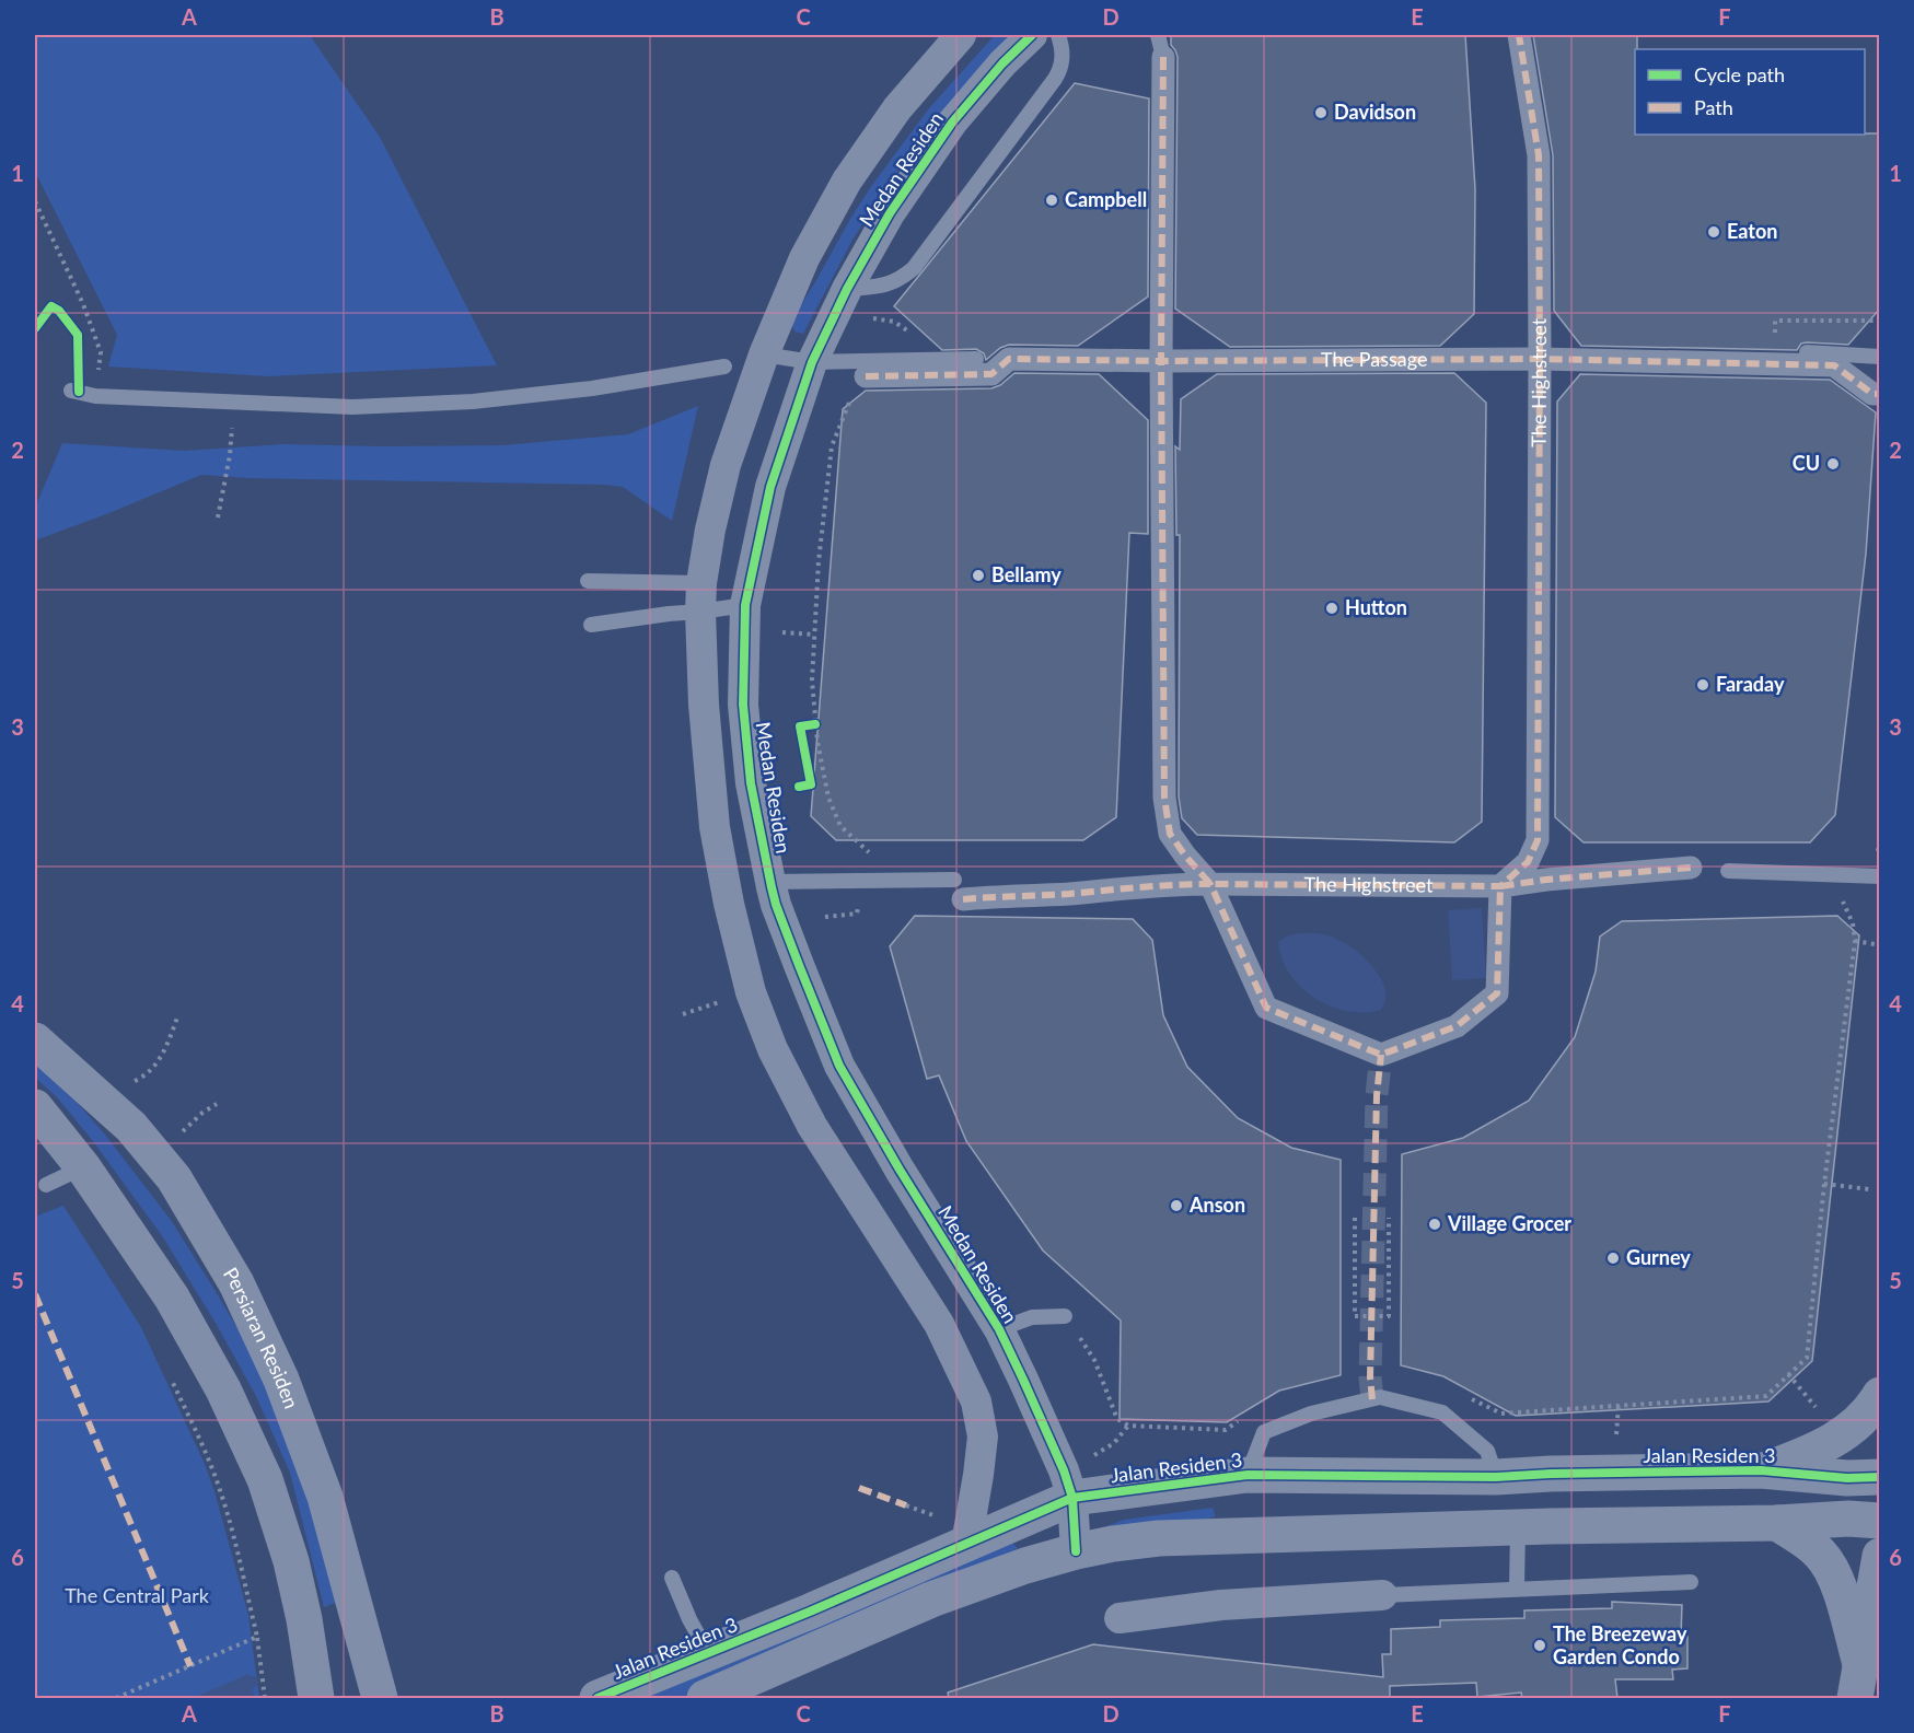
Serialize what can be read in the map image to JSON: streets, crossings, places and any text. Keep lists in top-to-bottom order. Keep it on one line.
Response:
{"streets":{"street":["Medan Residen","The Passage","The Highstreet","Persiaran Residen","Jalan Residen 3"]},"crossings":[["Medan Residen","Jalan Residen 3"],["The Passage","The Highstreet"]],"parks":["The Central Park"],"places":["Davidson","Campbell","Eaton","CU","Bellamy","Hutton","Faraday","Anson","Village Grocer","Gurney","The Breezeway Garden Condo"],"legend":["Cycle path","Path"],"grid":{"columns":["A","B","C","D","E","F"],"rows":["1","2","3","4","5","6"]}}
